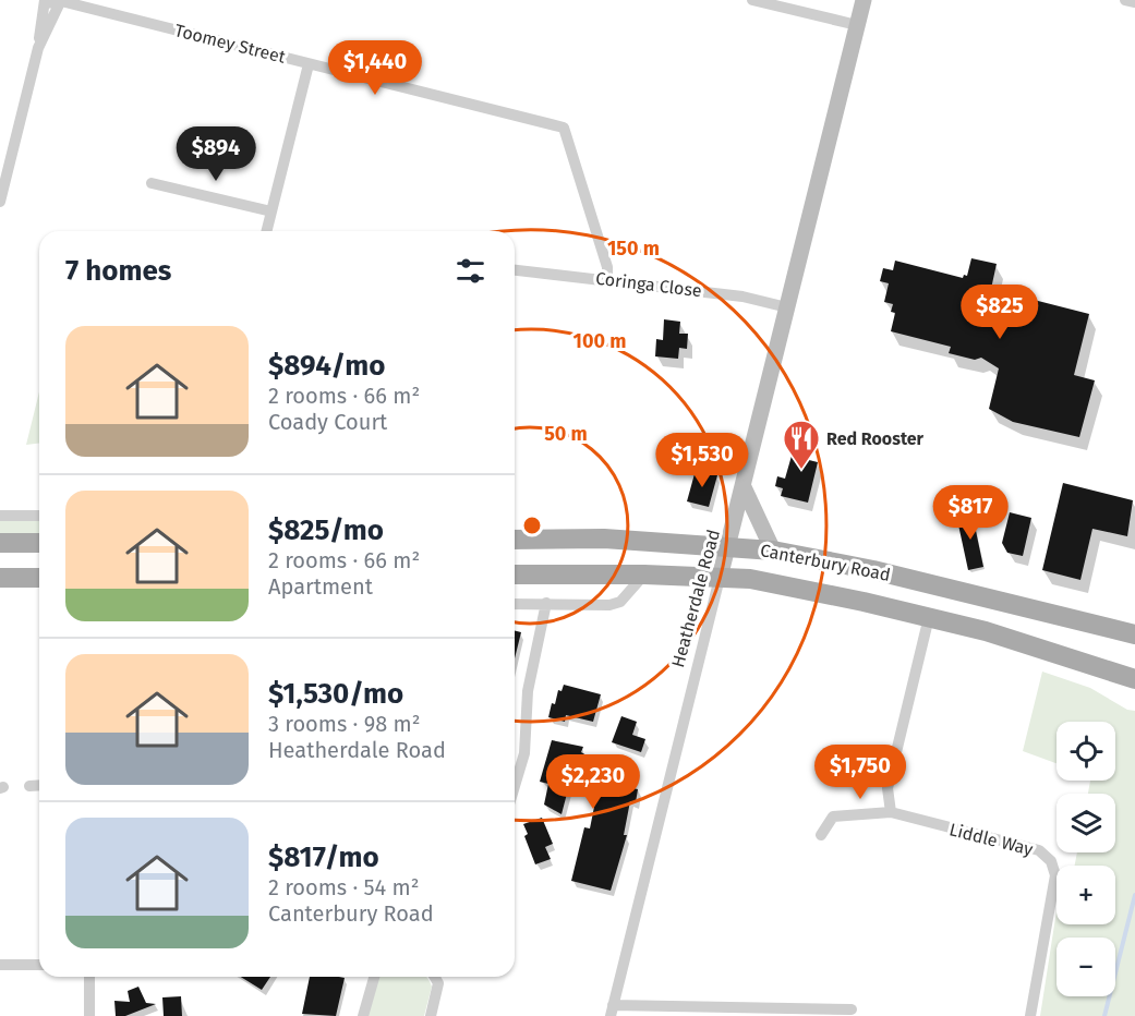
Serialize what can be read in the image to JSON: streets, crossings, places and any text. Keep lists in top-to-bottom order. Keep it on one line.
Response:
{"streets":{"main road":["Canterbury Road","Heatherdale Road"],"street":["Toomey Street","Coringa Close","Liddle Way"]},"crossings":[["Toomey Street","Coringa Close"],["Coringa Close","Heatherdale Road"],["Canterbury Road","Heatherdale Road"]],"places":{"restaurant":["Red Rooster"]},"page":{"price":["$1,440","$894","$825","$1,530","$817","$1,750","$2,230"],"heading":"7 homes","list":[{"name":"$894/mo","note":"2 rooms · 66 m² · Coady Court"},{"name":"$825/mo","note":"2 rooms · 66 m² · Apartment"},{"name":"$1,530/mo","note":"3 rooms · 98 m² · Heatherdale Road"},{"name":"$817/mo","note":"2 rooms · 54 m² · Canterbury Road"}],"map_buttons":["+","−"]},"rings":["150 m","100 m","50 m"]}
